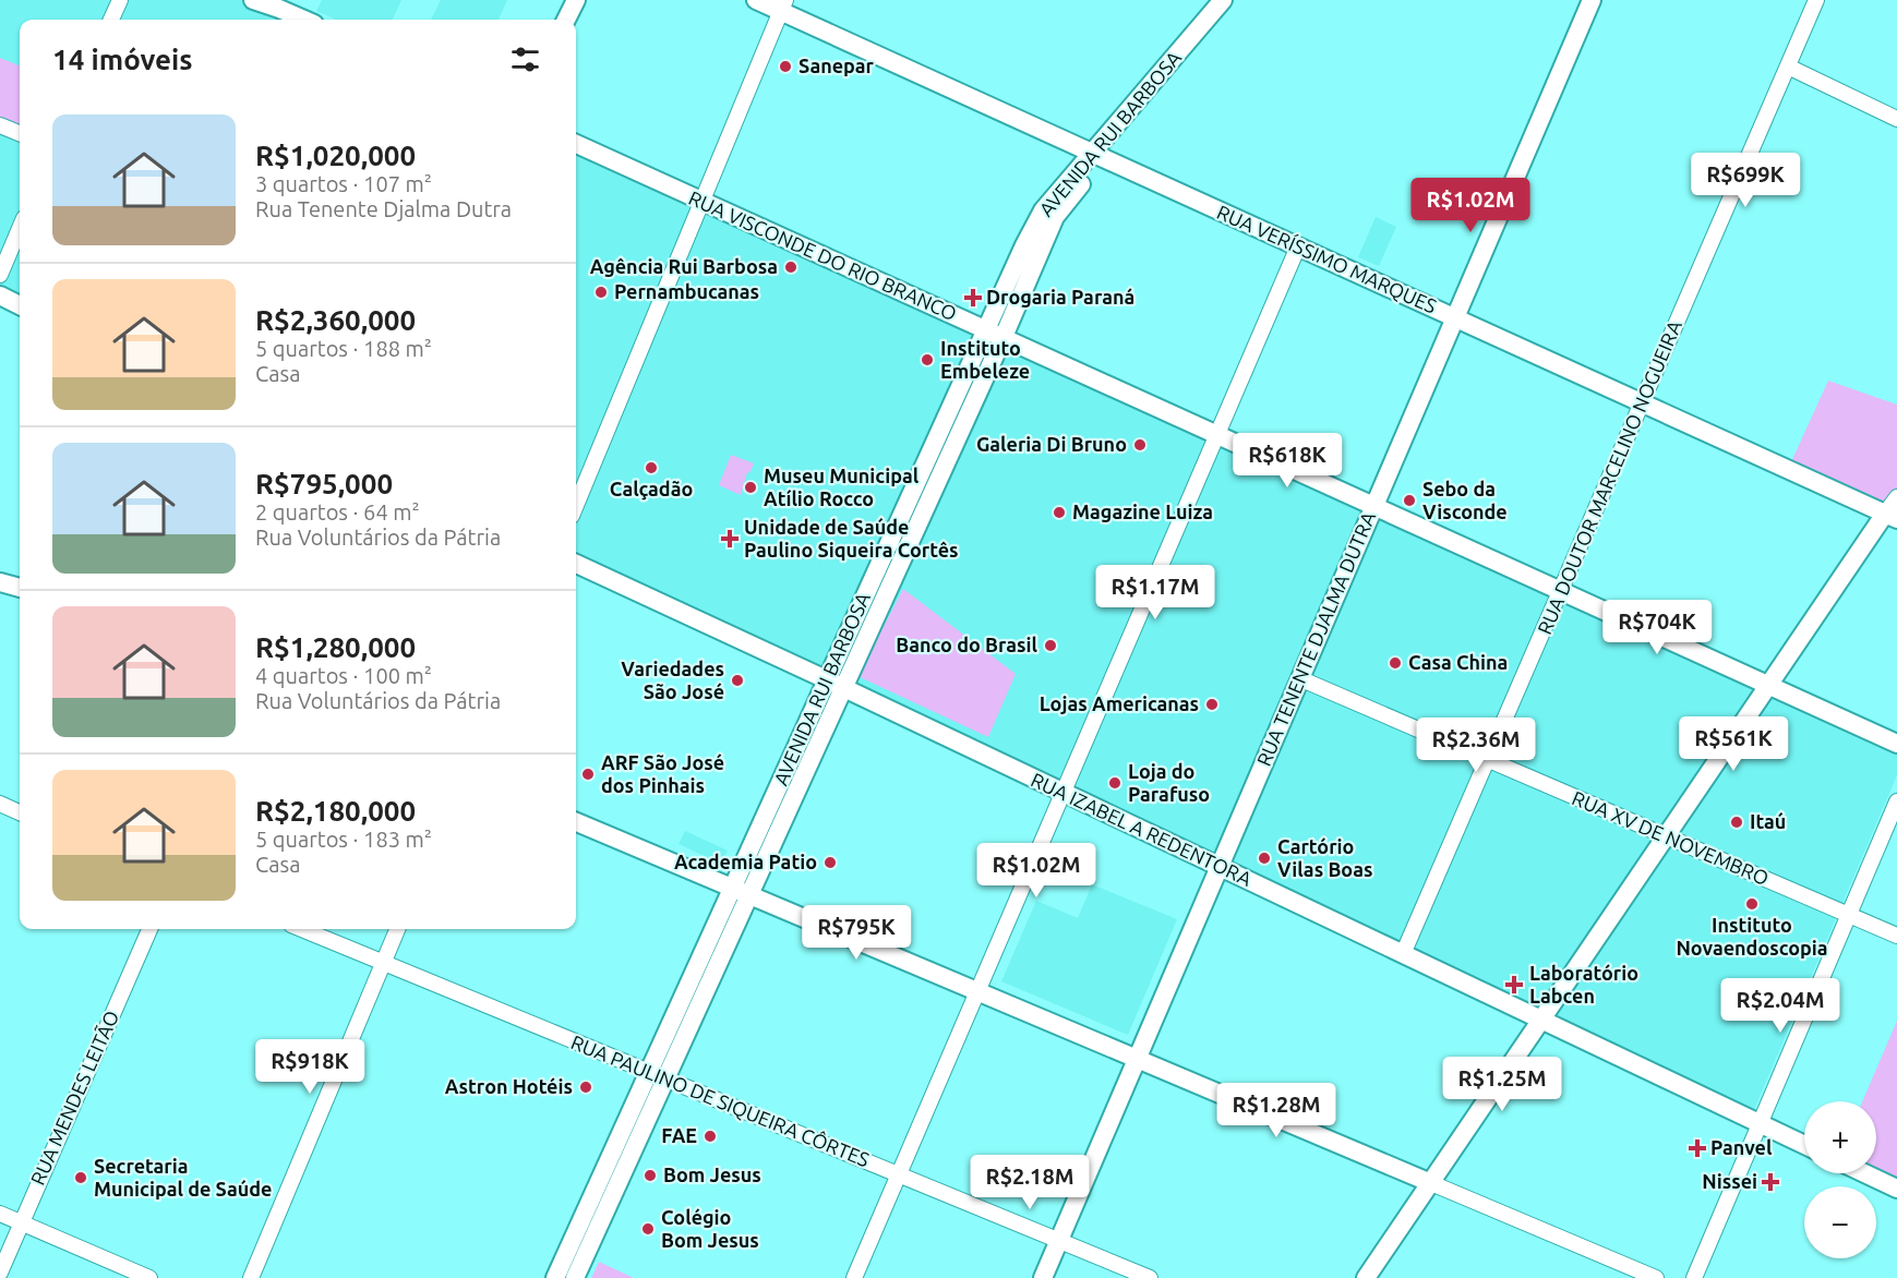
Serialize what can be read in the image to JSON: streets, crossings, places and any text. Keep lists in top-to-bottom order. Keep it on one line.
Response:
{"streets":{"main road":["AVENIDA RUI BARBOSA","RUA VISCONDE DO RIO BRANCO","RUA VERÍSSIMO MARQUES","RUA TENENTE DJALMA DUTRA","RUA IZABEL A REDENTORA"],"street":["RUA DOUTOR MARCELINO NOGUEIRA","RUA XV DE NOVEMBRO","RUA MENDES LEITÃO","RUA PAULINO DE SIQUEIRA CÔRTES"]},"crossings":[["AVENIDA RUI BARBOSA","RUA VISCONDE DO RIO BRANCO"],["AVENIDA RUI BARBOSA","RUA VERÍSSIMO MARQUES"],["AVENIDA RUI BARBOSA","RUA IZABEL A REDENTORA"],["AVENIDA RUI BARBOSA","RUA PAULINO DE SIQUEIRA CÔRTES"],["RUA VISCONDE DO RIO BRANCO","RUA DOUTOR MARCELINO NOGUEIRA"],["RUA VISCONDE DO RIO BRANCO","RUA TENENTE DJALMA DUTRA"],["RUA VERÍSSIMO MARQUES","RUA DOUTOR MARCELINO NOGUEIRA"],["RUA VERÍSSIMO MARQUES","RUA TENENTE DJALMA DUTRA"],["RUA DOUTOR MARCELINO NOGUEIRA","RUA IZABEL A REDENTORA"],["RUA DOUTOR MARCELINO NOGUEIRA","RUA XV DE NOVEMBRO"],["RUA TENENTE DJALMA DUTRA","RUA IZABEL A REDENTORA"],["RUA TENENTE DJALMA DUTRA","RUA XV DE NOVEMBRO"],["RUA TENENTE DJALMA DUTRA","RUA PAULINO DE SIQUEIRA CÔRTES"]],"places":{"other":["Sanepar","Agência Rui Barbosa","Pernambucanas","Instituto Embeleze","Galeria Di Bruno","Calçadão","Museu Municipal Atílio Rocco","Sebo da Visconde","Magazine Luiza","Banco do Brasil","Casa China","Variedades São José","Lojas Americanas","ARF São José dos Pinhais","Loja do Parafuso","Itaú","Cartório Vilas Boas","Academia Patio","Instituto Novaendoscopia","Astron Hotéis","FAE","Bom Jesus","Secretaria Municipal de Saúde","Colégio Bom Jesus"],"health":["Drogaria Paraná","Unidade de Saúde Paulino Siqueira Cortês","Laboratório Labcen","Panvel","Nissei"]},"page":{"heading":"14 imóveis","list":[{"name":"R$1,020,000","note":"3 quartos · 107 m² · Rua Tenente Djalma Dutra"},{"name":"R$2,360,000","note":"5 quartos · 188 m² · Casa"},{"name":"R$795,000","note":"2 quartos · 64 m² · Rua Voluntários da Pátria"},{"name":"R$1,280,000","note":"4 quartos · 100 m² · Rua Voluntários da Pátria"},{"name":"R$2,180,000","note":"5 quartos · 183 m² · Casa"}],"price":["R$699K","R$1.02M","R$618K","R$1.17M","R$704K","R$561K","R$2.36M","R$1.02M","R$795K","R$2.04M","R$918K","R$1.25M","R$1.28M","R$2.18M"],"map_buttons":["+","−"]}}
